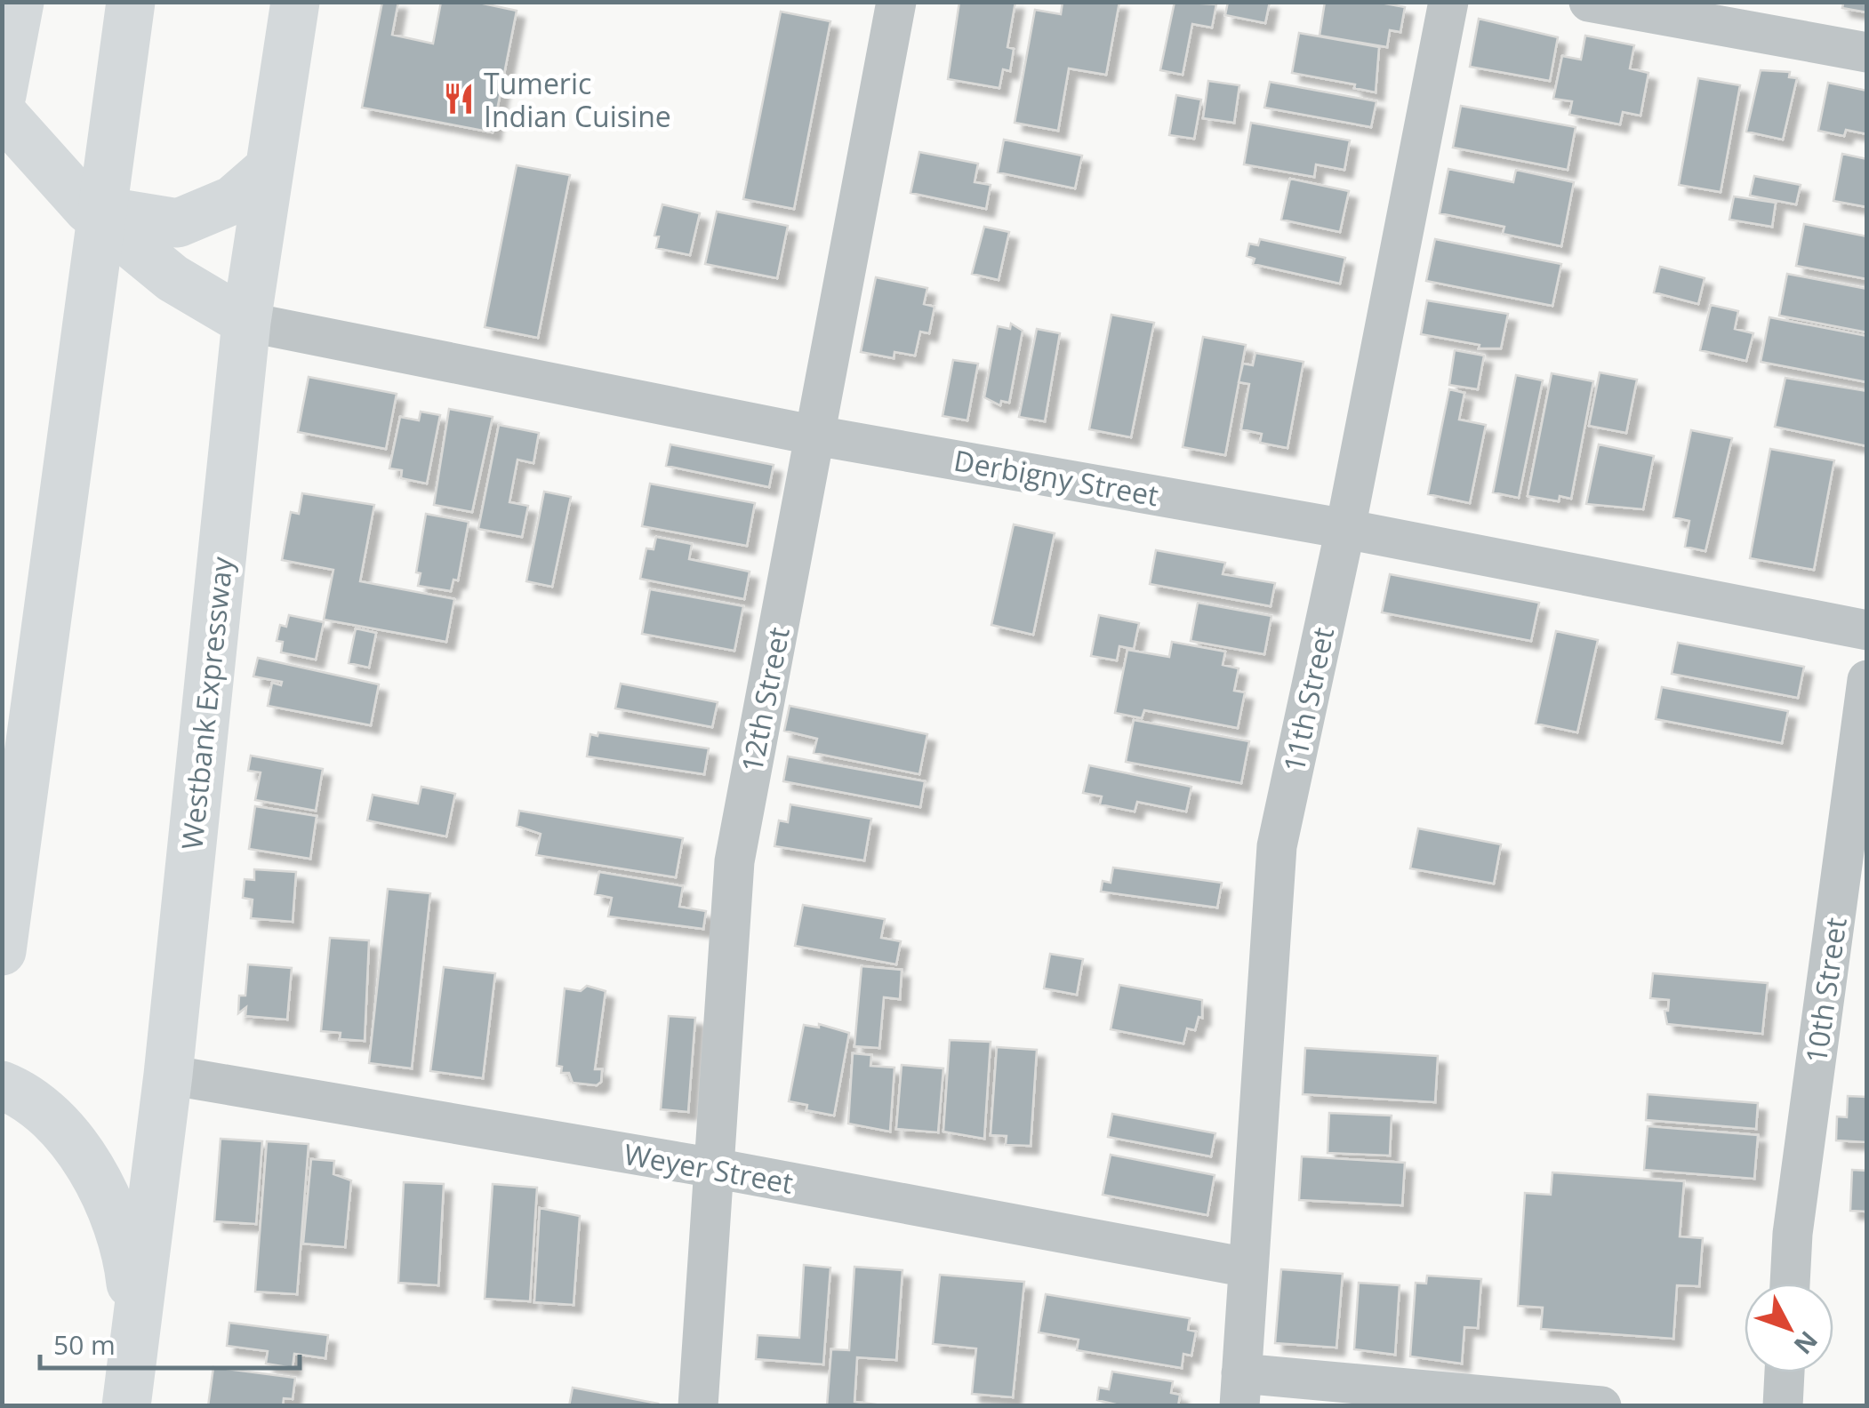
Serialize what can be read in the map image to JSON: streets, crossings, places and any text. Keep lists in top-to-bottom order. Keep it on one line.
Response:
{"streets":{"main road":["Westbank Expressway"],"street":["Derbigny Street","12th Street","11th Street","10th Street","Weyer Street"]},"crossings":[["Derbigny Street","12th Street"],["Derbigny Street","11th Street"],["Derbigny Street","Westbank Expressway"],["12th Street","Weyer Street"],["11th Street","Weyer Street"],["Westbank Expressway","Weyer Street"]],"places":{"restaurant":["Tumeric Indian Cuisine"]},"scale_bar":"50 m","north":"bottom right"}
